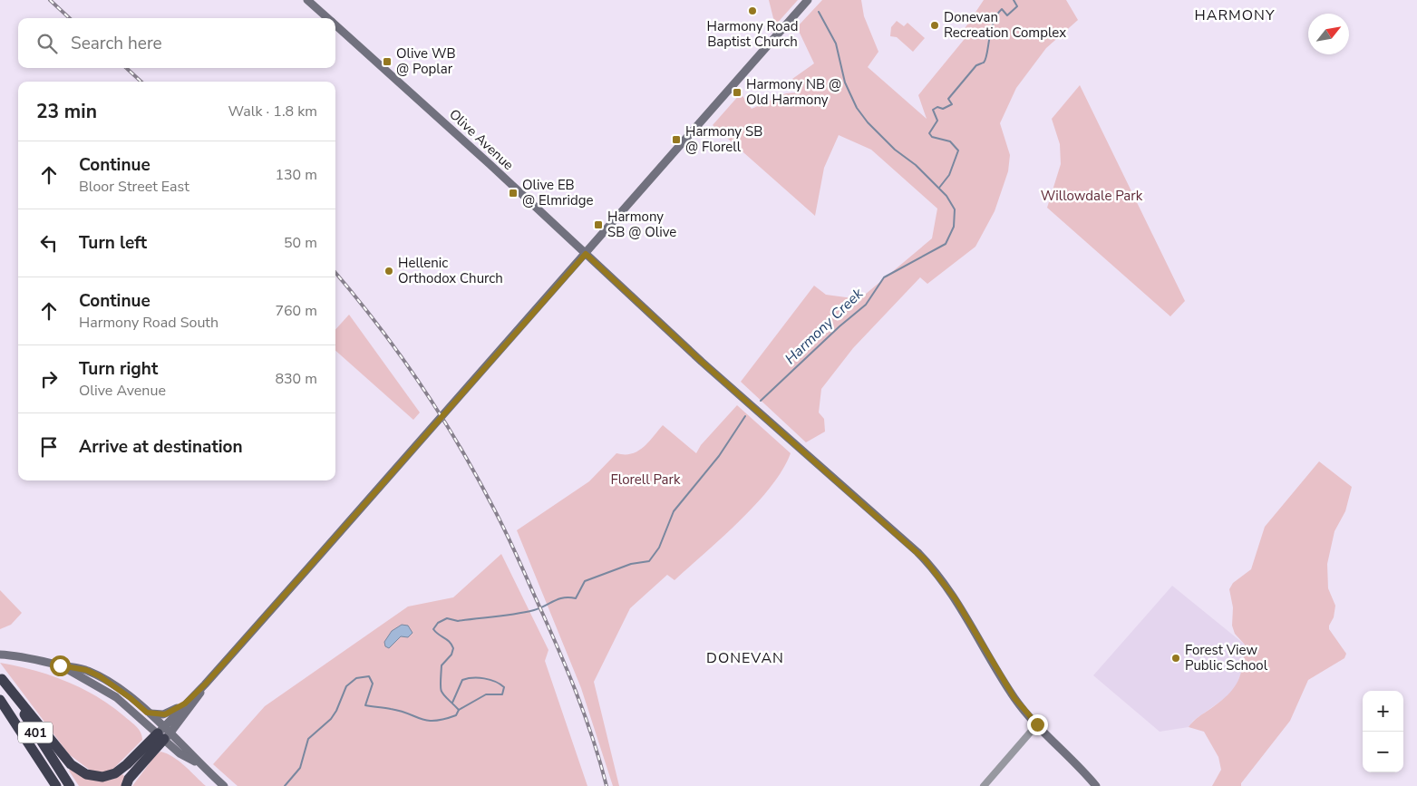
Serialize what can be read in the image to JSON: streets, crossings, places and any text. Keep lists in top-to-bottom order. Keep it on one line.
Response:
{"streets":{"highway":["401"],"main road":["Olive Avenue"]},"districts":["HARMONY","DONEVAN"],"water":["Harmony Creek"],"parks":["Willowdale Park","Florell Park"],"places":{"other":["Harmony Road Baptist Church","Donevan Recreation Complex","Hellenic Orthodox Church","Forest View Public School"],"transit":["Olive WB @ Poplar","Harmony NB @ Old Harmony","Harmony SB @ Florell","Olive EB @ Elmridge","Harmony SB @ Olive"]},"north":"top right","page":{"search":"Search here","heading":["23 min","Walk · 1.8 km"],"list":[["Continue","Bloor Street East","130 m"],["Turn left","50 m"],["Continue","Harmony Road South","760 m"],["Turn right","Olive Avenue","830 m"],"Arrive at destination"],"map_buttons":["+","−"]}}
